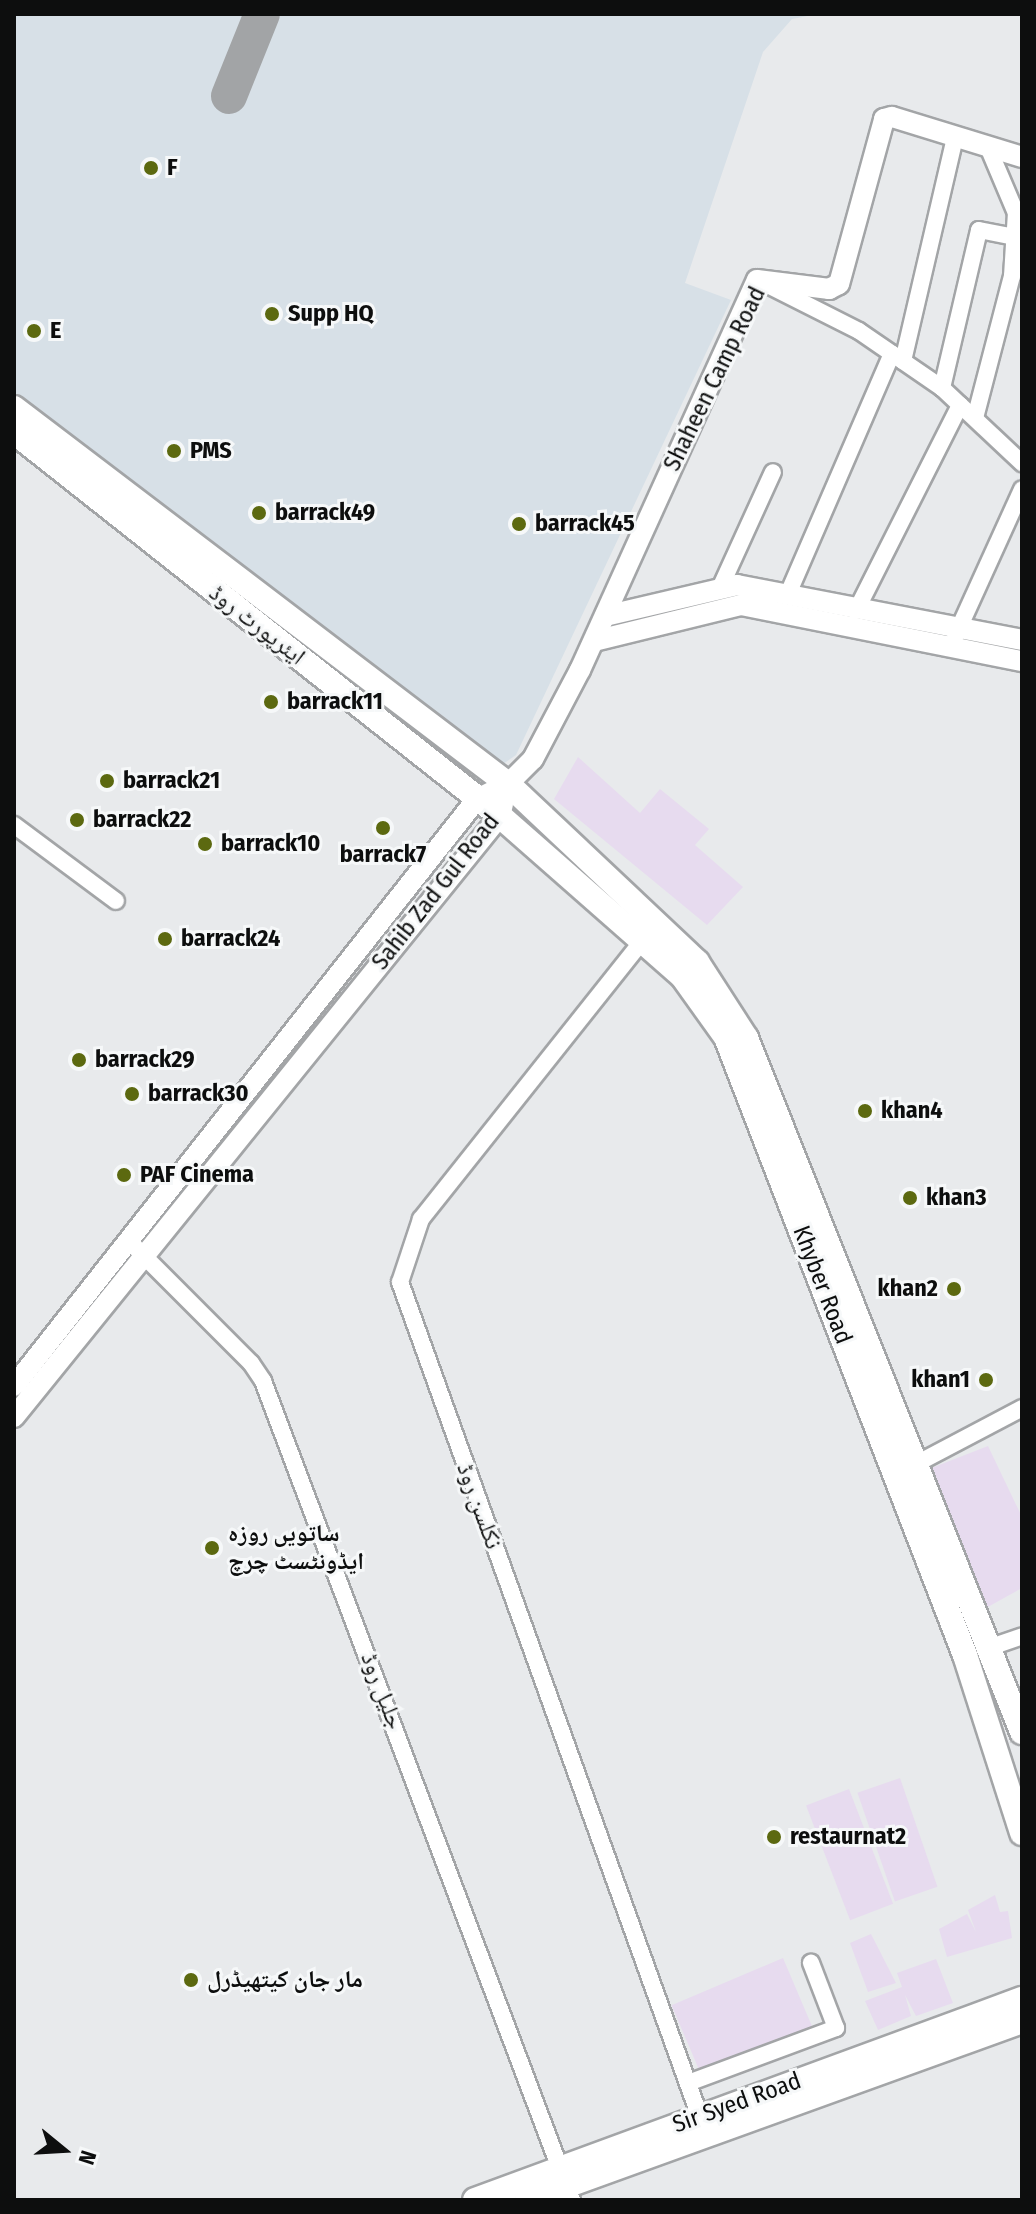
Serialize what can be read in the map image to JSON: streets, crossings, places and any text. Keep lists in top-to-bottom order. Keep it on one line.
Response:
{"streets":{"main road":["ایئرپورٹ روڈ","Khyber Road","Sir Syed Road"],"street":["Shaheen Camp Road","Sahib Zad Gul Road","نکلسن روڈ","جلیل روڈ"]},"crossings":[["Shaheen Camp Road","Sahib Zad Gul Road"],["Shaheen Camp Road","Khyber Road"],["ایئرپورٹ روڈ","Sahib Zad Gul Road"],["ایئرپورٹ روڈ","Khyber Road"],["Sahib Zad Gul Road","Khyber Road"],["Sahib Zad Gul Road","جلیل روڈ"],["نکلسن روڈ","Sir Syed Road"],["جلیل روڈ","Sir Syed Road"]],"places":["F","Supp HQ","E","PMS","barrack49","barrack45","barrack11","barrack21","barrack22","barrack7","barrack10","barrack24","barrack29","barrack30","khan4","PAF Cinema","khan3","khan2","khan1","ساتویں روزہ ایڈونٹسٹ چرچ","restaurnat2","مار جان کیتھیڈرل"],"north":"right"}
